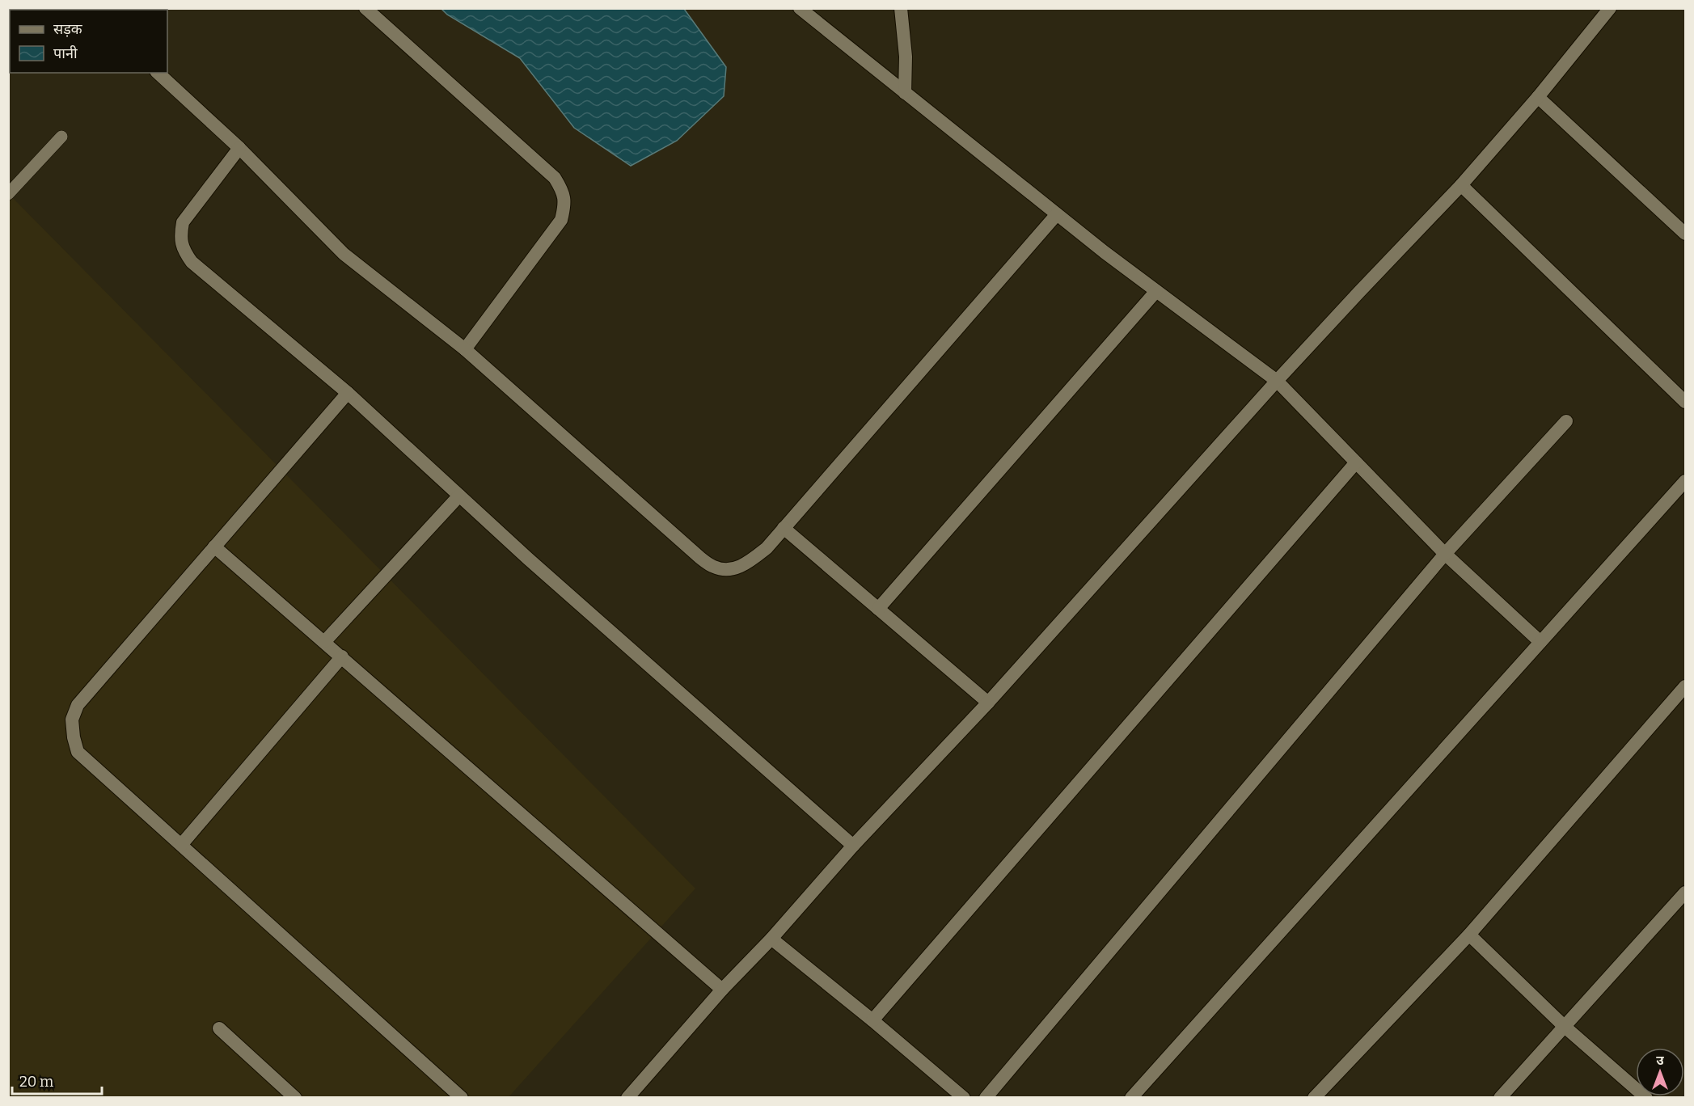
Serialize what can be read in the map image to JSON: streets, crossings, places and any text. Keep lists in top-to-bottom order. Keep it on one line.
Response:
{"legend":["सड़क","पानी"],"scale_bar":"20 m","north":"top"}
